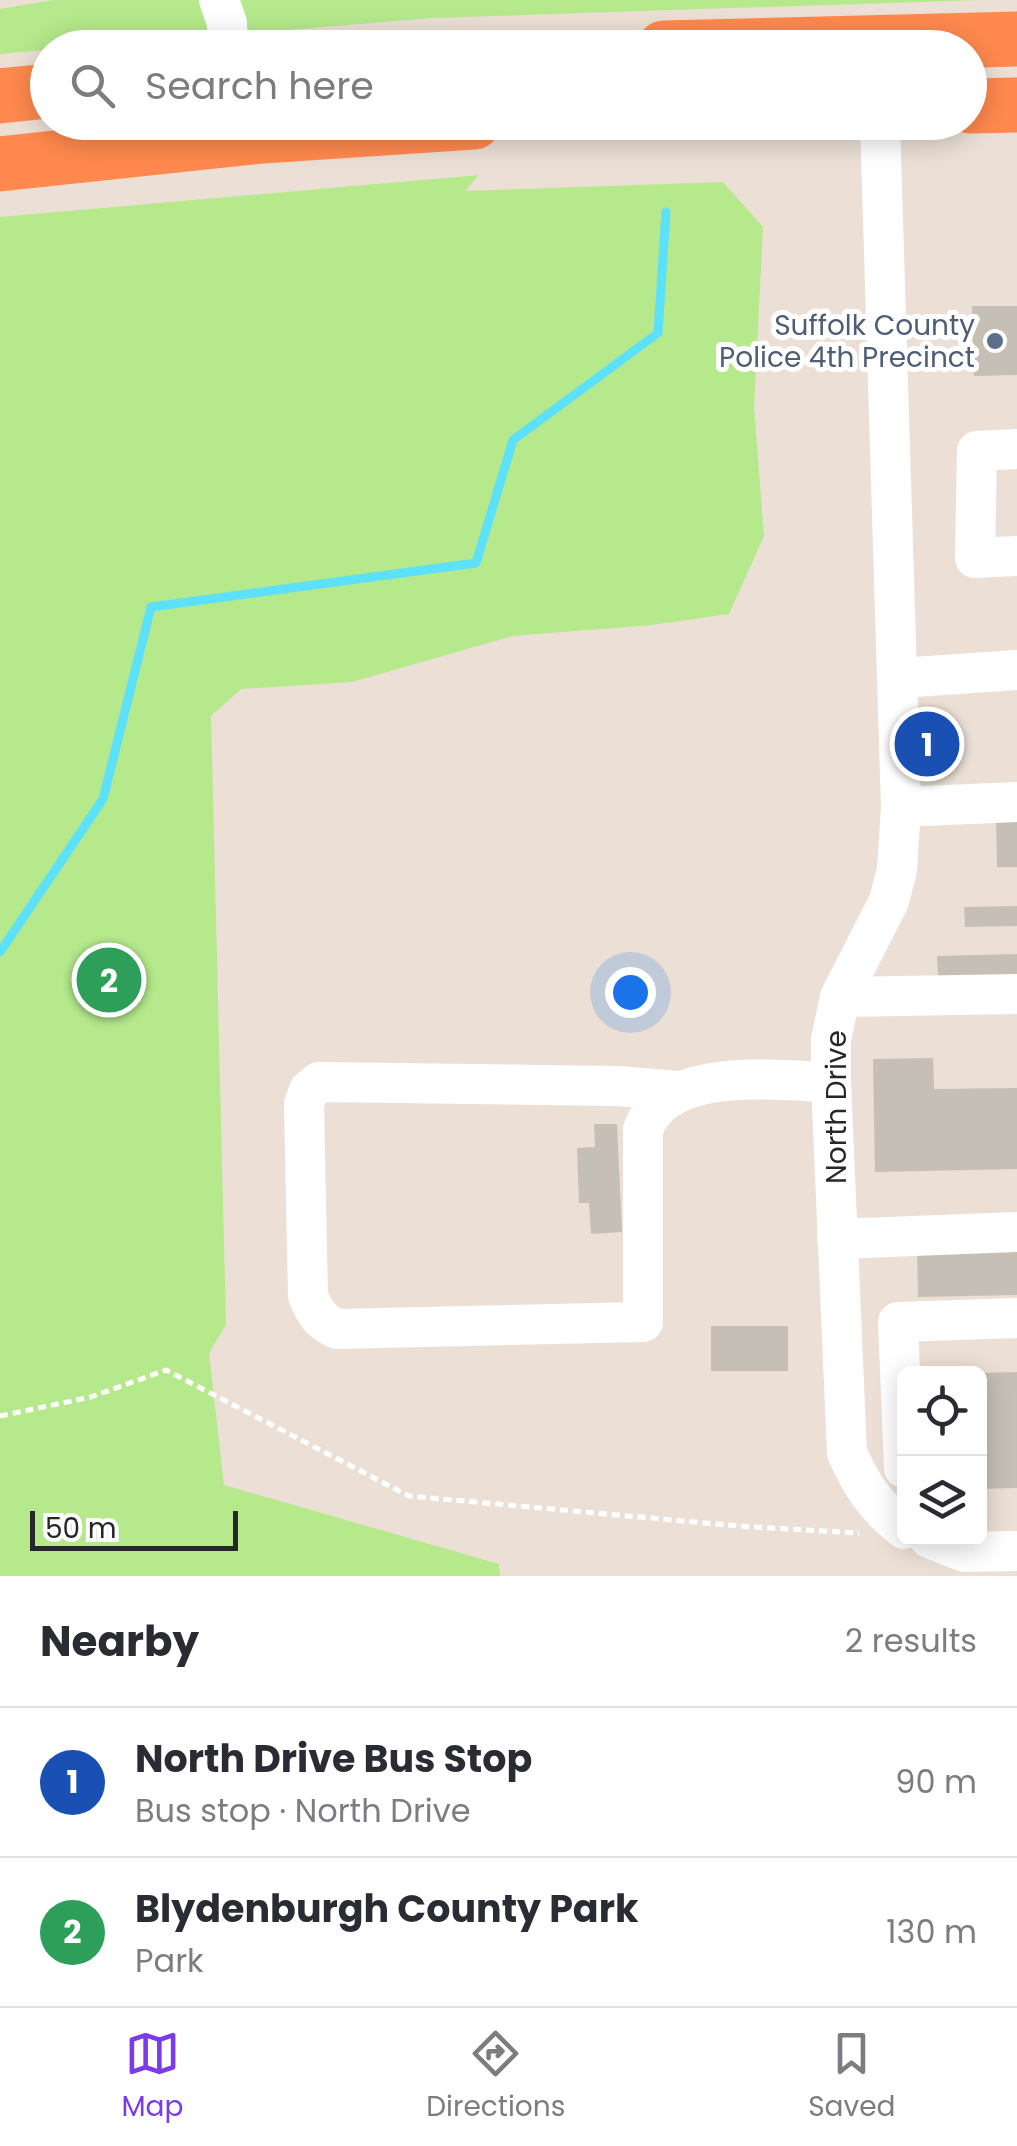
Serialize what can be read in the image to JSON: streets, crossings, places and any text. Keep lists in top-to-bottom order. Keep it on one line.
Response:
{"streets":{"street":["North Drive"]},"places":["Suffolk County Police 4th Precinct"],"scale_bar":"50 m","page":{"search":"Search here","pins":["1","2"],"scale":"50 m","heading":["Nearby","2 results"],"list":[{"mark":"1","name":"North Drive Bus Stop","note":"Bus stop · North Drive","value":"90 m"},{"mark":"2","name":"Blydenburgh County Park","note":"Park","value":"130 m"}],"nav":["Map","Directions","Saved"]}}
